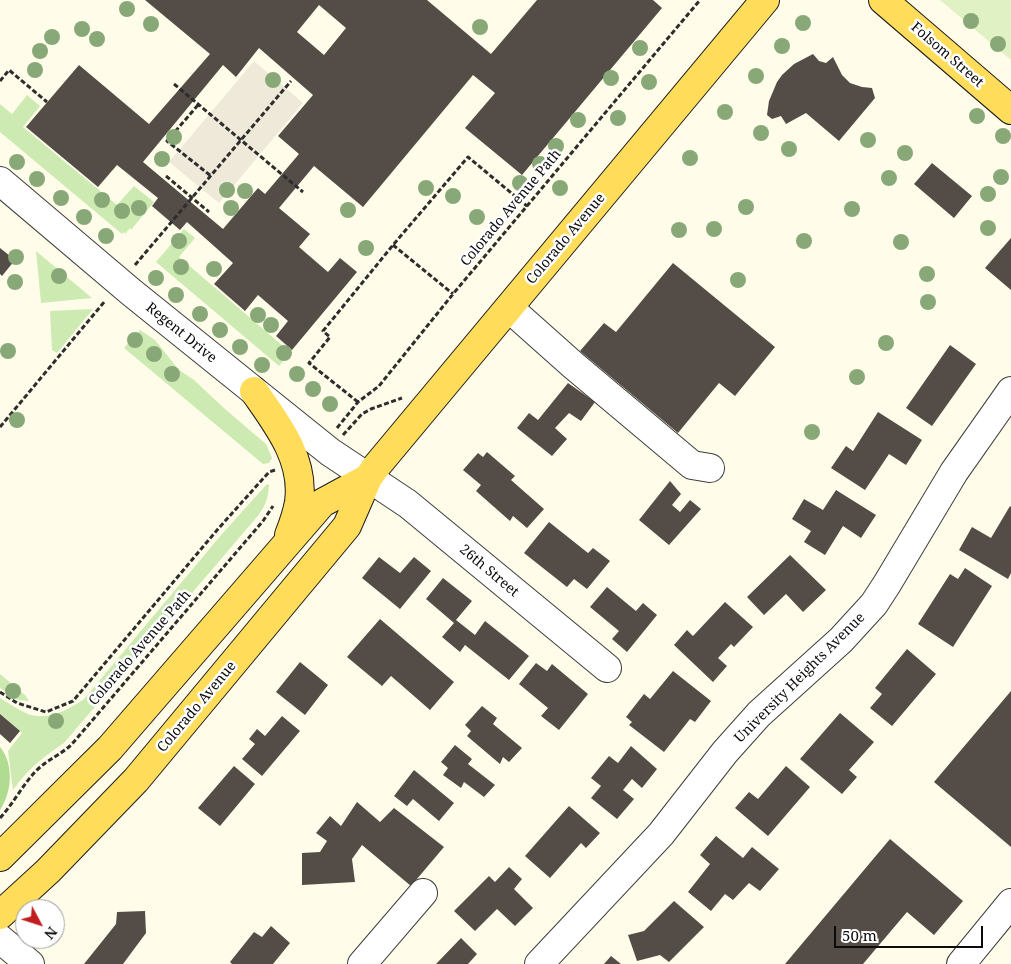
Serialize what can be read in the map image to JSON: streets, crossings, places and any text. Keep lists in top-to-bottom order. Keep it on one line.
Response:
{"streets":{"main road":["Folsom Street","Colorado Avenue"],"street":["Regent Drive","26th Street","University Heights Avenue"],"path":["Colorado Avenue Path"]},"crossings":[["Colorado Avenue","Regent Drive"],["Colorado Avenue","26th Street"],["Regent Drive","26th Street"]],"scale_bar":"50 m","north":"bottom right"}
